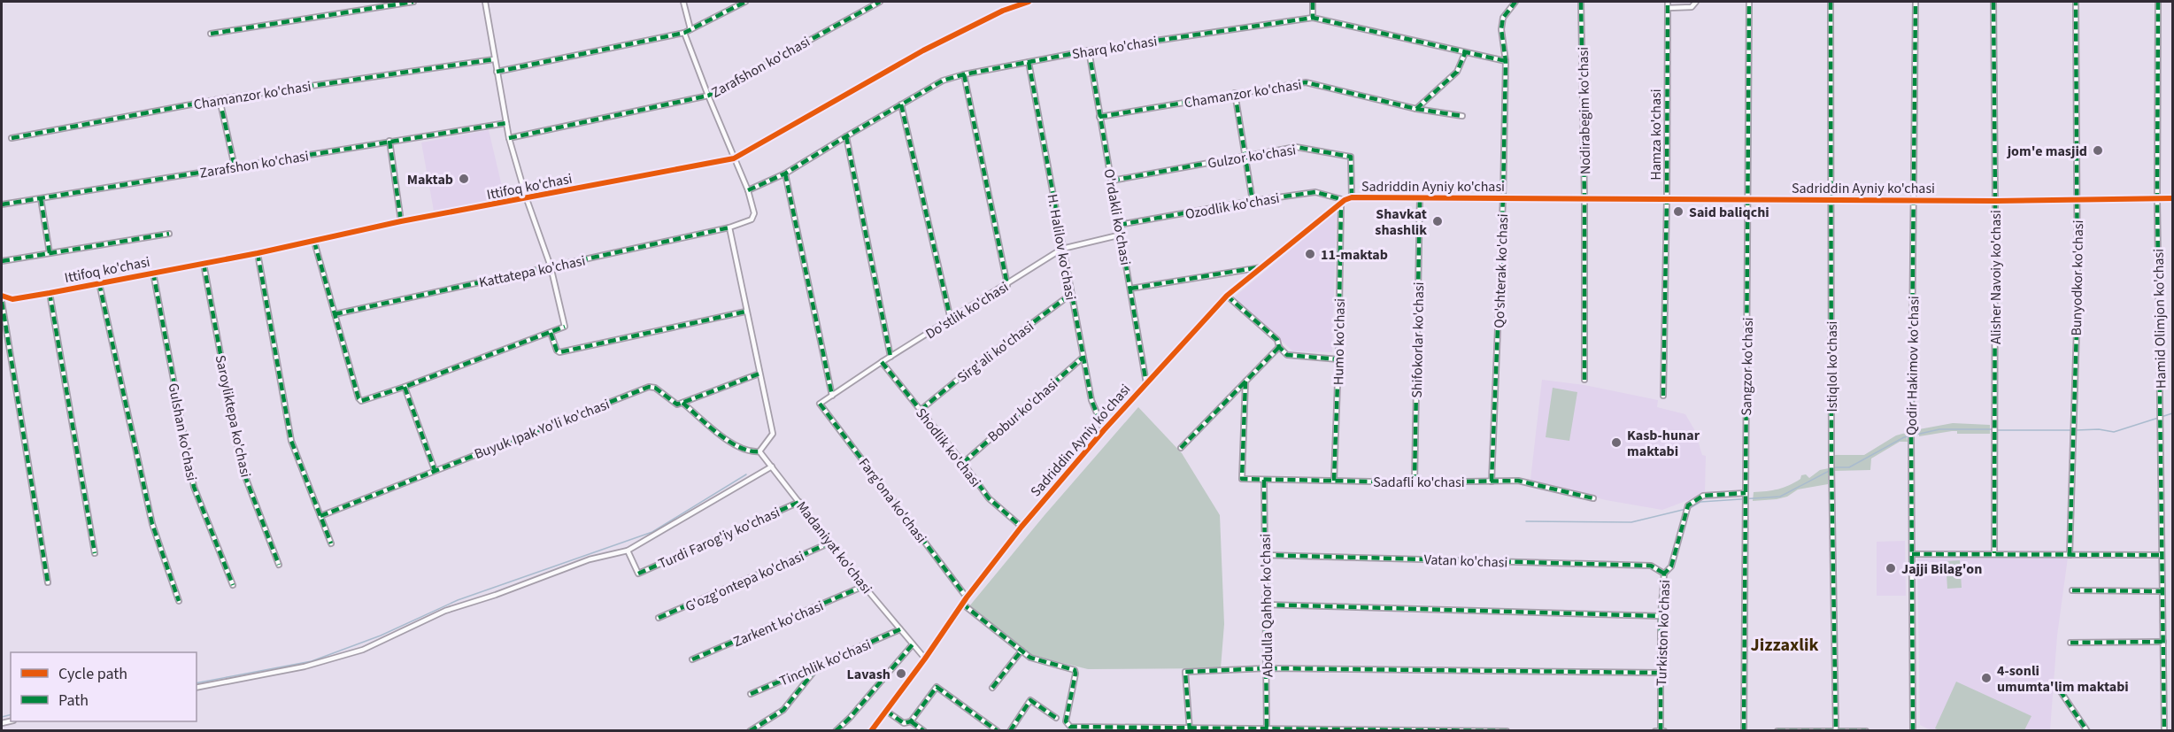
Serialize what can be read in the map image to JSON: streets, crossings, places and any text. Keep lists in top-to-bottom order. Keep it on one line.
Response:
{"streets":{"street":["Sharq ko'chasi","Zarafshon ko'chasi","Chamanzor ko'chasi","Nodirabegim ko'chasi","Hamza ko'chasi","Gulzor ko'chasi","Ittifoq ko'chasi","Sadriddin Ayniy ko'chasi","Ozodlik ko'chasi","O'rdakli ko'chasi","H. Halilov ko'chasi","Kattatepa ko'chasi","Qo'shterak ko'chasi","Alisher Navoiy ko'chasi","Bunyodkor ko'chasi","Do'stlik ko'chasi","Hamid Olimjon ko'chasi","Shifokorlar ko'chasi","Humo ko'chasi","Sirg'ali ko'chasi","Qodir Hakimov ko'chasi","Sangzor ko'chasi","Istiqlol ko'chasi","Bobur ko'chasi","Saroyliktepa ko'chasi","Buyuk Ipak Yo'li ko'chasi","Gulshan ko'chasi","Shodlik ko'chasi","Sadafli ko'chasi","Farg'ona ko'chasi","Turdi Farog'iy ko'chasi","Madaniyat ko'chasi","Vatan ko'chasi","G'ozg'ontepa ko'chasi","Abdulla Qahhor ko'chasi","Zarkent ko'chasi","Turkiston ko'chasi","Tinchlik ko'chasi"]},"crossings":[["Sharq ko'chasi","O'rdakli ko'chasi"],["Sharq ko'chasi","H. Halilov ko'chasi"],["Sharq ko'chasi","Kattatepa ko'chasi"],["Sharq ko'chasi","Qo'shterak ko'chasi"],["Chamanzor ko'chasi","O'rdakli ko'chasi"],["Nodirabegim ko'chasi","Sadriddin Ayniy ko'chasi"],["Hamza ko'chasi","Sadriddin Ayniy ko'chasi"],["Gulzor ko'chasi","Sadriddin Ayniy ko'chasi"],["Gulzor ko'chasi","O'rdakli ko'chasi"],["Ittifoq ko'chasi","Saroyliktepa ko'chasi"],["Ittifoq ko'chasi","Gulshan ko'chasi"],["Sadriddin Ayniy ko'chasi","Ozodlik ko'chasi"],["Sadriddin Ayniy ko'chasi","O'rdakli ko'chasi"],["Sadriddin Ayniy ko'chasi","H. Halilov ko'chasi"],["Sadriddin Ayniy ko'chasi","Qo'shterak ko'chasi"],["Sadriddin Ayniy ko'chasi","Alisher Navoiy ko'chasi"],["Sadriddin Ayniy ko'chasi","Bunyodkor ko'chasi"],["Sadriddin Ayniy ko'chasi","Hamid Olimjon ko'chasi"],["Sadriddin Ayniy ko'chasi","Shifokorlar ko'chasi"],["Sadriddin Ayniy ko'chasi","Humo ko'chasi"],["Sadriddin Ayniy ko'chasi","Qodir Hakimov ko'chasi"],["Sadriddin Ayniy ko'chasi","Sangzor ko'chasi"],["Sadriddin Ayniy ko'chasi","Istiqlol ko'chasi"],["Sadriddin Ayniy ko'chasi","Shodlik ko'chasi"],["Sadriddin Ayniy ko'chasi","Farg'ona ko'chasi"],["Sadriddin Ayniy ko'chasi","Madaniyat ko'chasi"],["Ozodlik ko'chasi","O'rdakli ko'chasi"],["Ozodlik ko'chasi","Humo ko'chasi"],["O'rdakli ko'chasi","Do'stlik ko'chasi"],["H. Halilov ko'chasi","Do'stlik ko'chasi"],["H. Halilov ko'chasi","Sirg'ali ko'chasi"],["H. Halilov ko'chasi","Bobur ko'chasi"],["Qo'shterak ko'chasi","Sadafli ko'chasi"],["Do'stlik ko'chasi","Shodlik ko'chasi"],["Do'stlik ko'chasi","Farg'ona ko'chasi"],["Shifokorlar ko'chasi","Sadafli ko'chasi"],["Humo ko'chasi","Sadafli ko'chasi"],["Sirg'ali ko'chasi","Shodlik ko'chasi"],["Sangzor ko'chasi","Turkiston ko'chasi"],["Bobur ko'chasi","Shodlik ko'chasi"],["Sadafli ko'chasi","Abdulla Qahhor ko'chasi"],["Turdi Farog'iy ko'chasi","Madaniyat ko'chasi"],["Madaniyat ko'chasi","G'ozg'ontepa ko'chasi"],["Madaniyat ko'chasi","Zarkent ko'chasi"],["Madaniyat ko'chasi","Tinchlik ko'chasi"],["Vatan ko'chasi","Abdulla Qahhor ko'chasi"],["Vatan ko'chasi","Turkiston ko'chasi"]],"districts":["Jizzaxlik"],"places":["jom'e masjid","Maktab","Said baliqchi","Shavkat shashlik","11-maktab","Kasb-hunar maktabi","Jajji Bilag'on","Lavash","4-sonli umumta'lim maktabi"],"legend":["Cycle path","Path"]}
